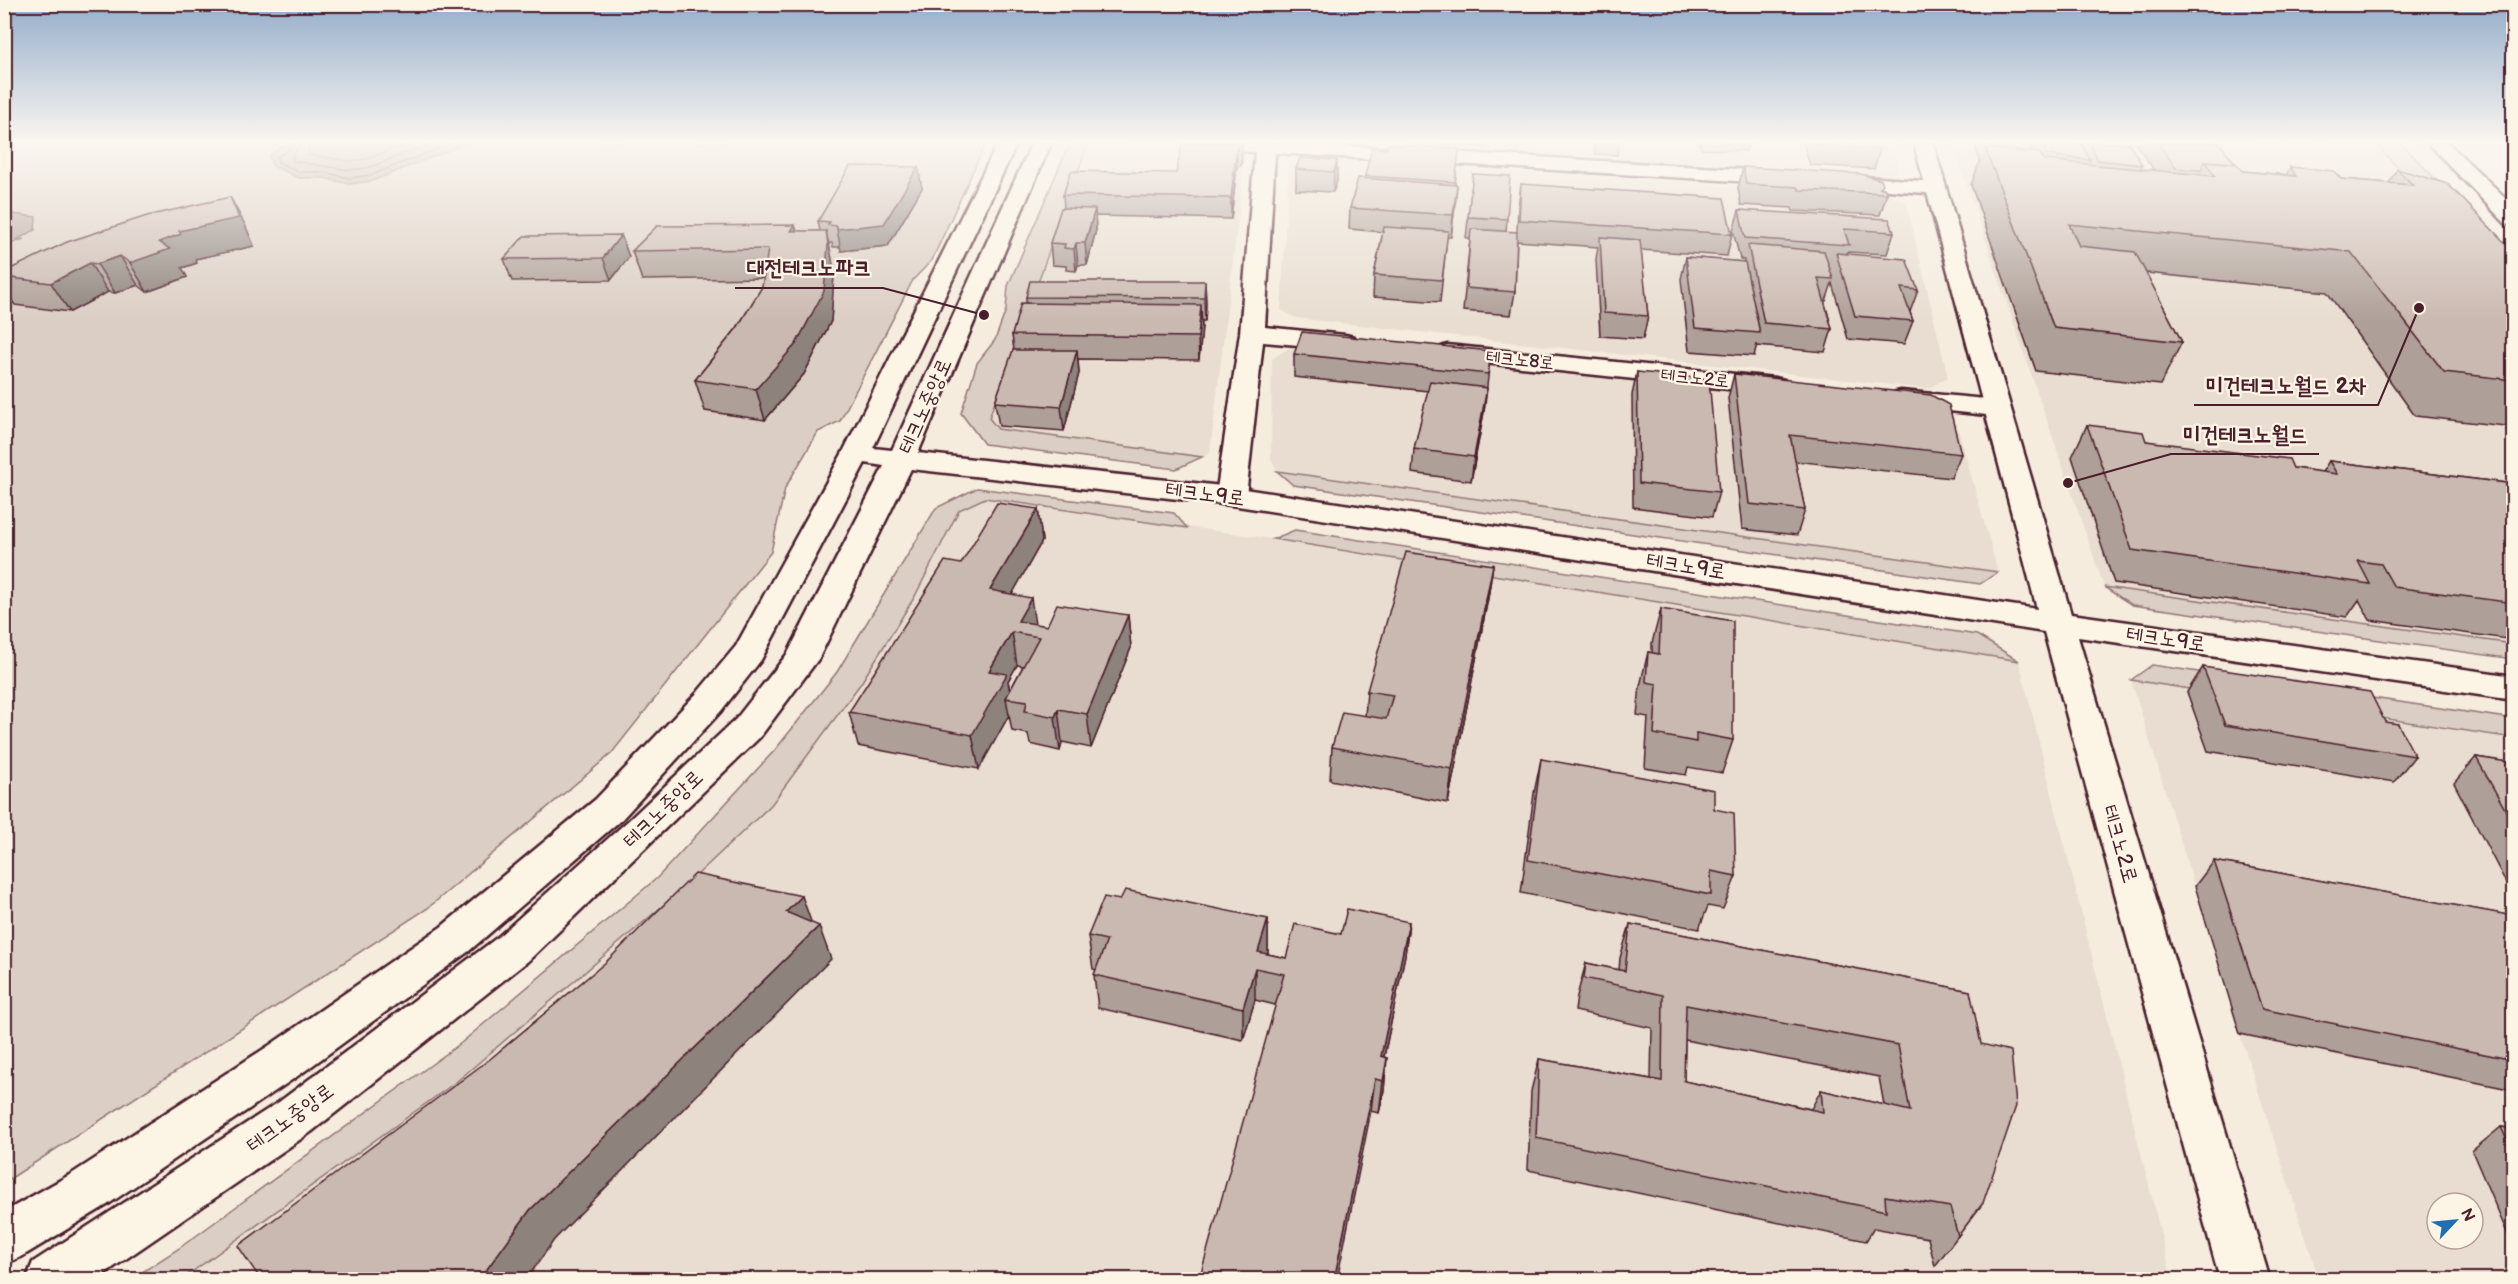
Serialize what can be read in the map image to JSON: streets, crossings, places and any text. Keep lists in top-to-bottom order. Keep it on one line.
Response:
{"streets":{"street":["테크노8로","테크노2로","테크노중앙로","테크노9로"]},"crossings":[["테크노8로","테크노2로"],["테크노2로","테크노9로"],["테크노중앙로","테크노9로"]],"places":["미건테크노월드 2차","대전테크노파크","미건테크노월드"],"north":"top right"}
